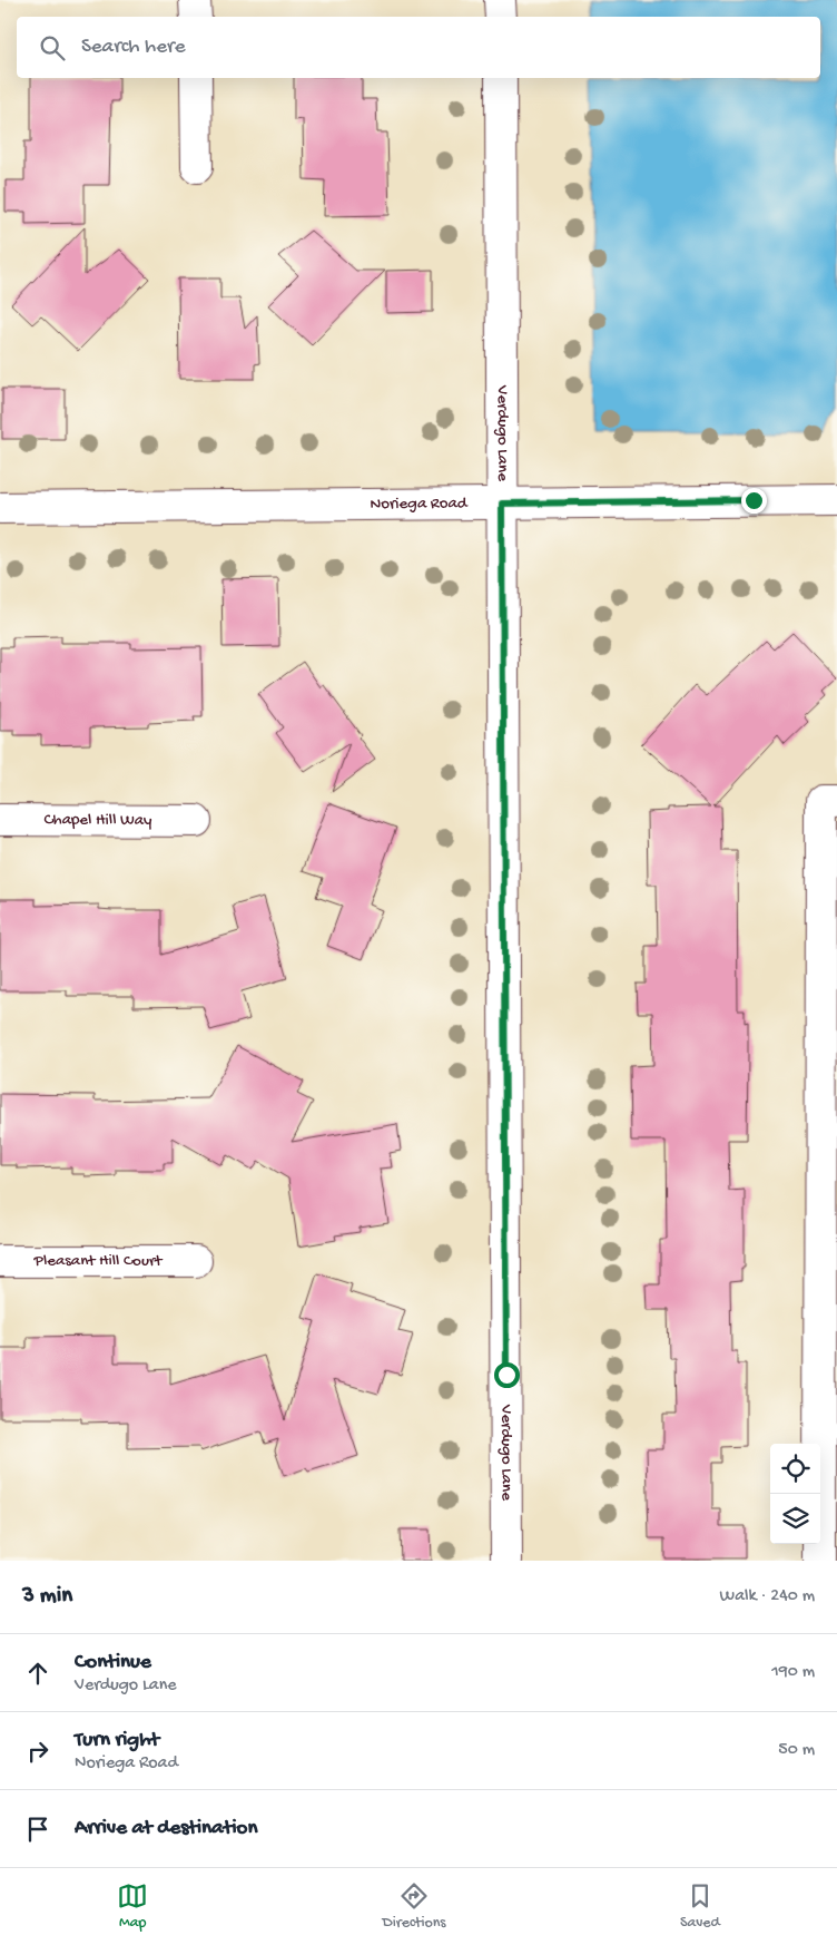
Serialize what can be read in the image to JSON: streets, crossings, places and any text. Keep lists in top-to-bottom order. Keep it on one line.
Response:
{"streets":{"street":["Verdugo Lane","Noriega Road","Chapel Hill Way","Pleasant Hill Court"]},"crossings":[["Verdugo Lane","Noriega Road"]],"page":{"search":"Search here","heading":["3 min","Walk · 240 m"],"list":[["Continue","Verdugo Lane","190 m"],["Turn right","Noriega Road","50 m"],"Arrive at destination"],"nav":["Map","Directions","Saved"]}}
